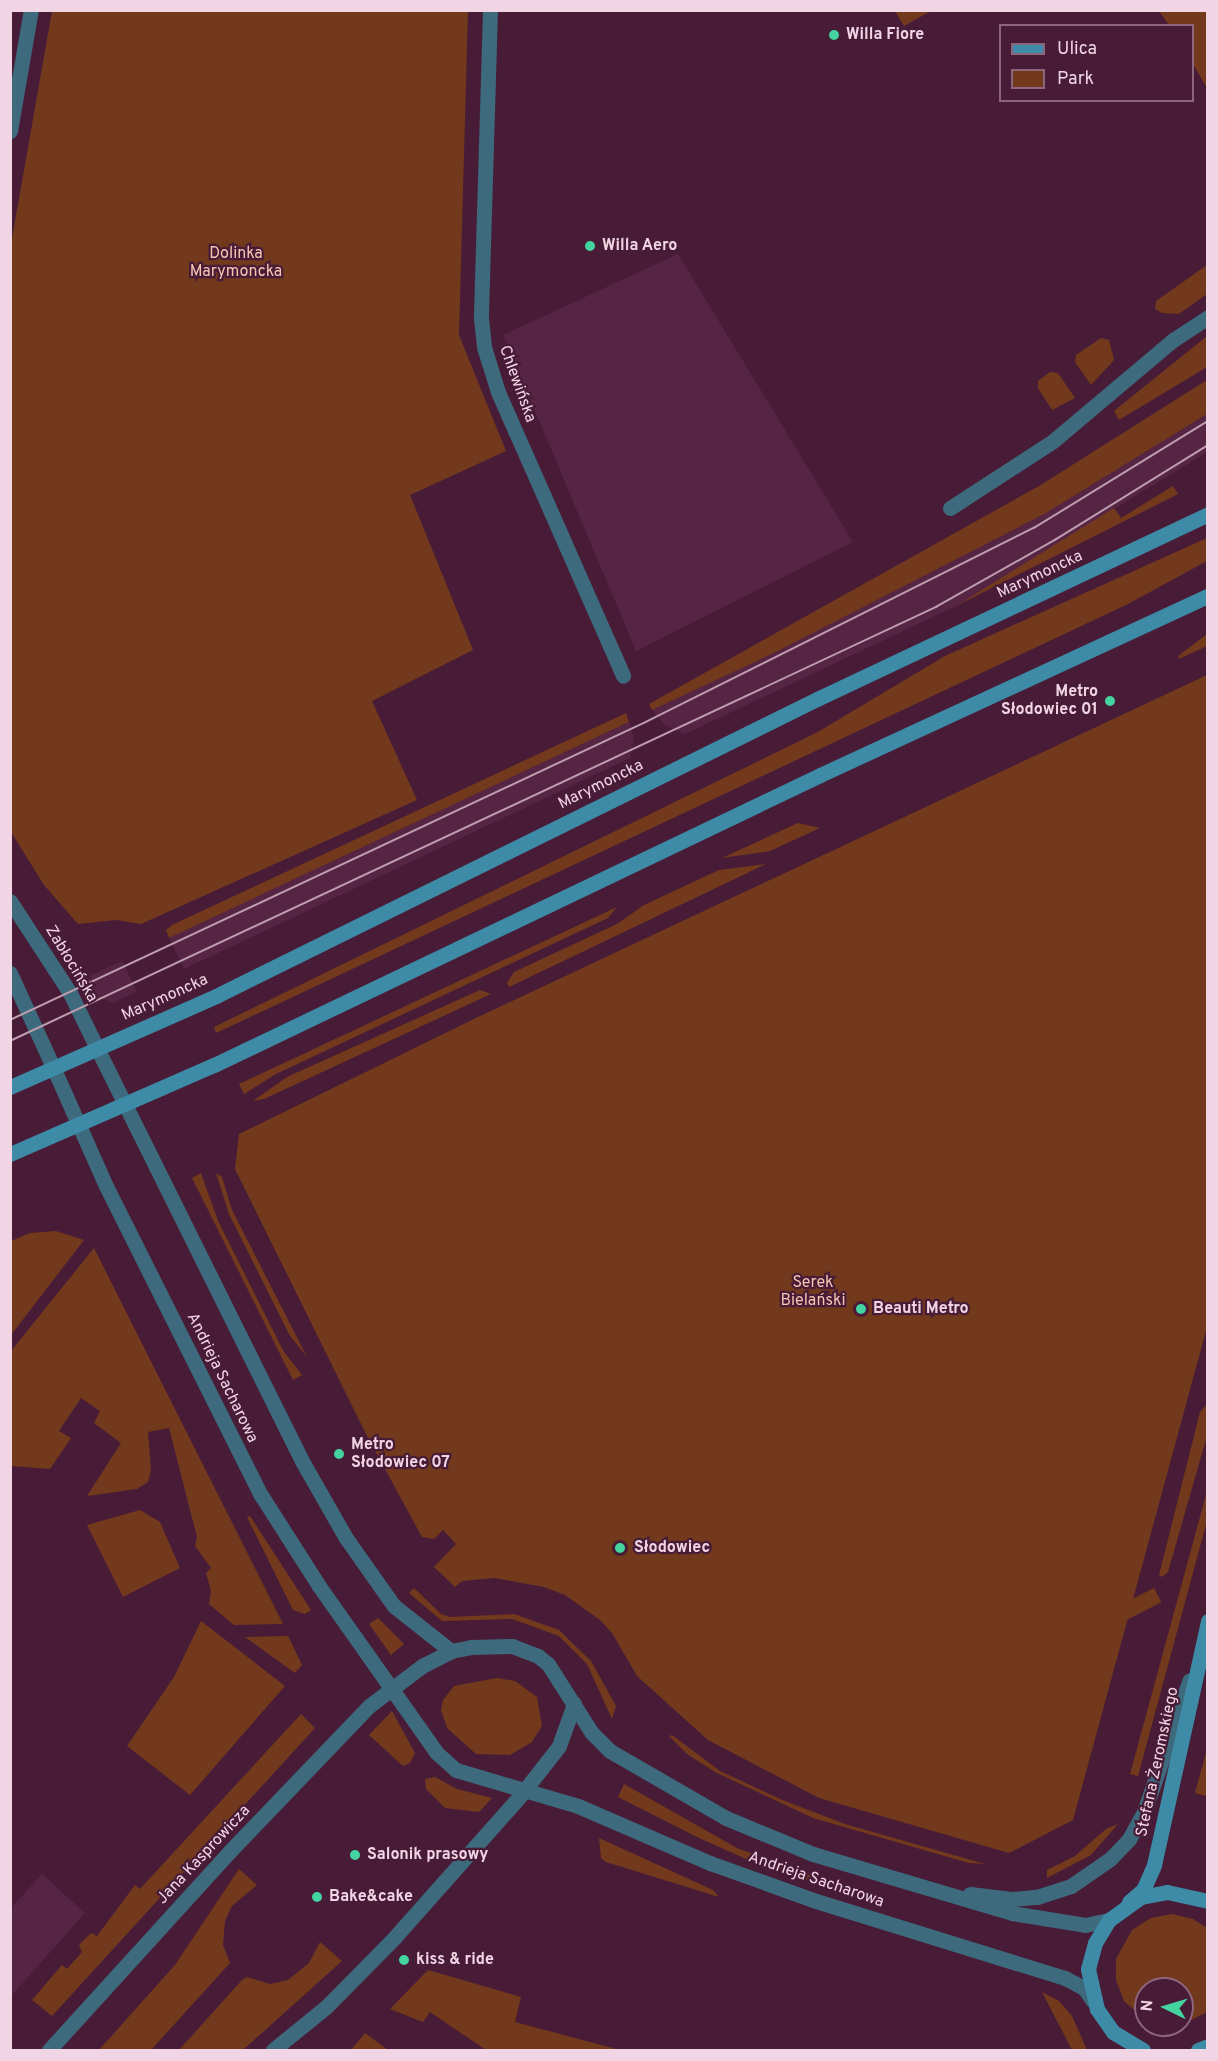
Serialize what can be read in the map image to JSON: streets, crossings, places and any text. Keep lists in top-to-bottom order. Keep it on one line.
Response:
{"streets":{"main road":["Marymoncka","Stefana Żeromskiego"],"street":["Chlewińska","Zabłocińska","Andrieja Sacharowa","Jana Kasprowicza"]},"crossings":[["Marymoncka","Zabłocińska"],["Marymoncka","Andrieja Sacharowa"],["Zabłocińska","Andrieja Sacharowa"],["Andrieja Sacharowa","Stefana Żeromskiego"],["Andrieja Sacharowa","Jana Kasprowicza"]],"parks":["Dolinka Marymoncka","Serek Bielański"],"places":["Willa Fiore","Willa Aero","Metro Słodowiec 01","Beauti Metro","Metro Słodowiec 07","Słodowiec","Salonik prasowy","Bake&cake","kiss & ride"],"legend":["Ulica","Park"],"north":"left"}
